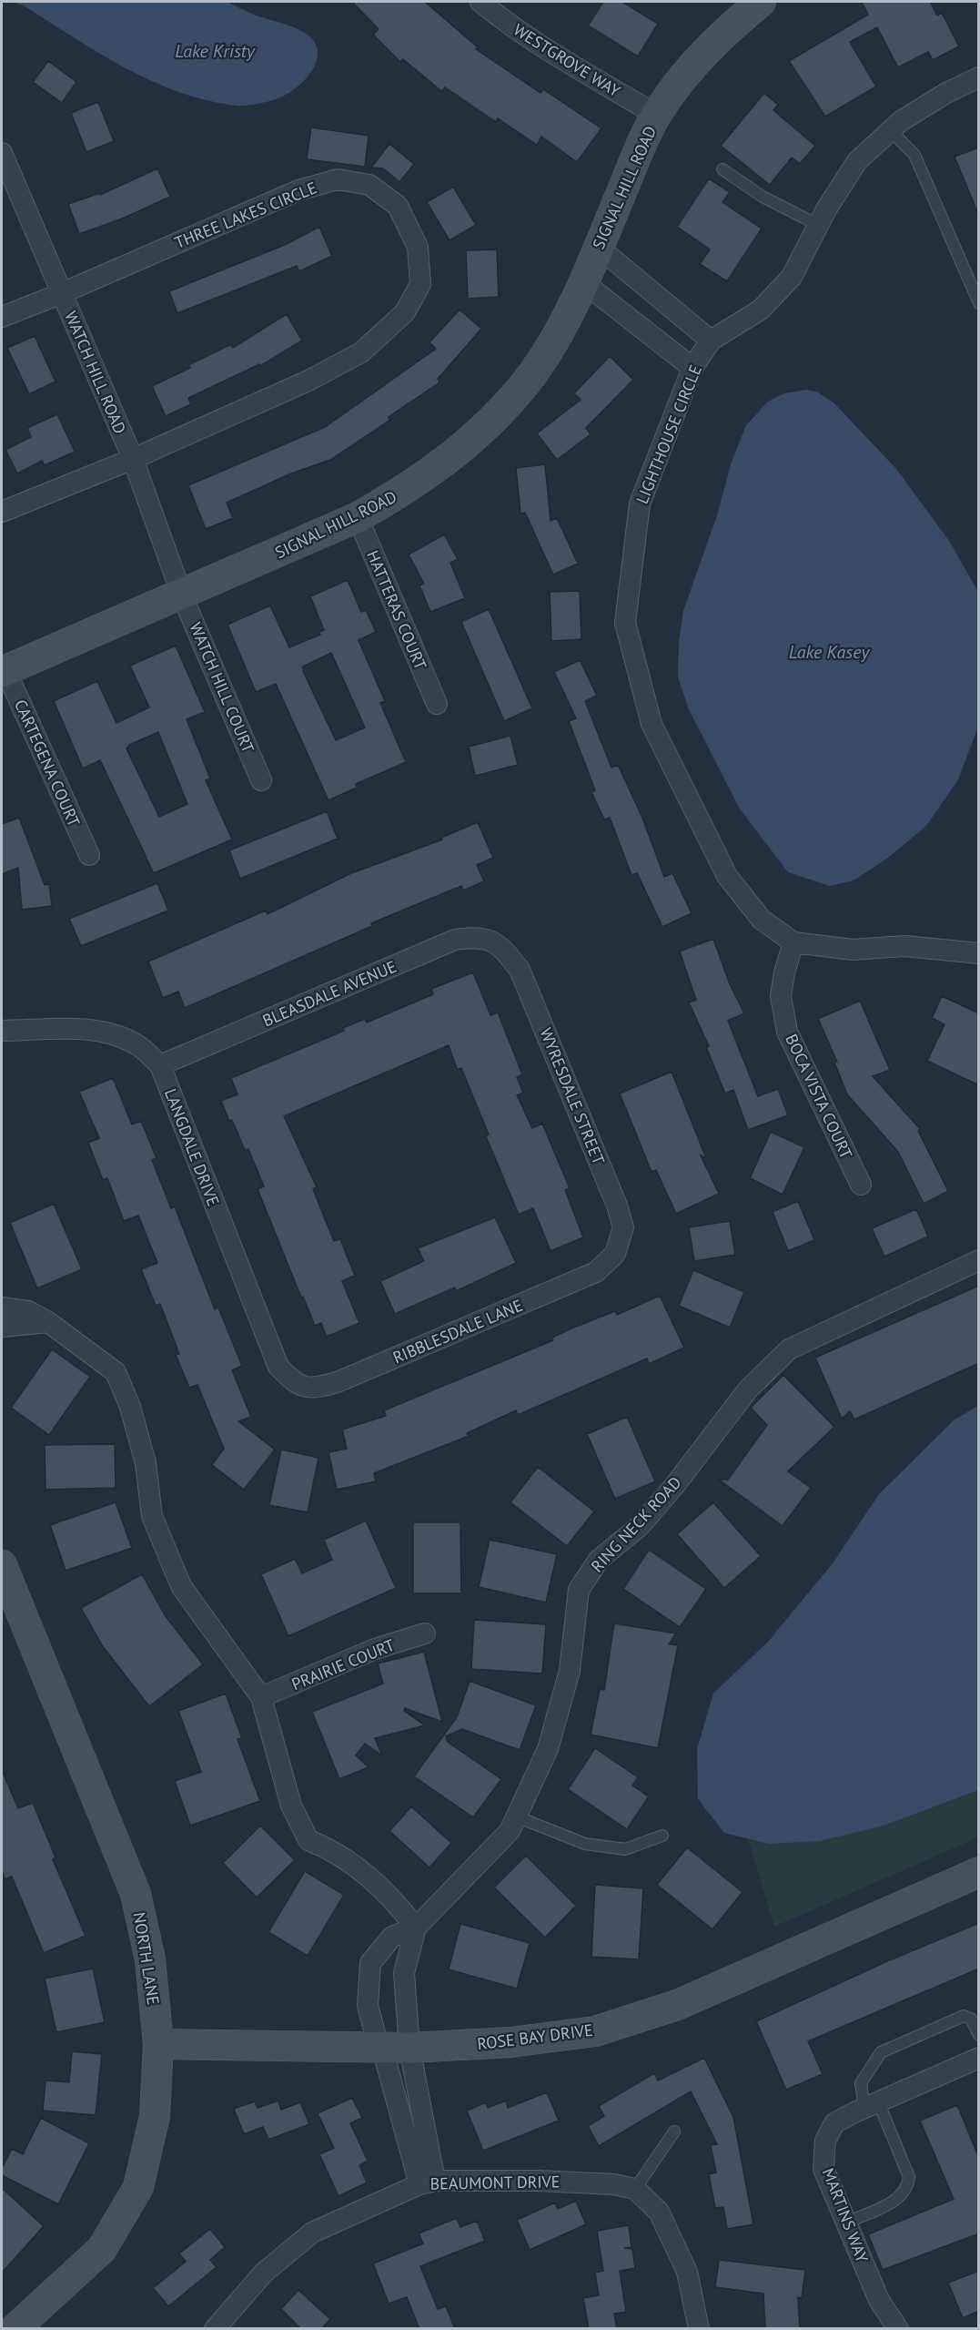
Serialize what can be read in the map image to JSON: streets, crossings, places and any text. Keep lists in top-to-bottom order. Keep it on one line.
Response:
{"streets":{"street":["WESTGROVE WAY","SIGNAL HILL ROAD","THREE LAKES CIRCLE","WATCH HILL ROAD","LIGHTHOUSE CIRCLE","HATTERAS COURT","WATCH HILL COURT","CARTEGENA COURT","BLEASDALE AVENUE","WYRESDALE STREET","BOCA VISTA COURT","LANGDALE DRIVE","RIBBLESDALE LANE","RING NECK ROAD","PRAIRIE COURT","NORTH LANE","ROSE BAY DRIVE","BEAUMONT DRIVE","MARTINS WAY"]},"crossings":[["WESTGROVE WAY","SIGNAL HILL ROAD"],["SIGNAL HILL ROAD","WATCH HILL ROAD"],["SIGNAL HILL ROAD","HATTERAS COURT"],["SIGNAL HILL ROAD","WATCH HILL COURT"],["SIGNAL HILL ROAD","CARTEGENA COURT"],["THREE LAKES CIRCLE","WATCH HILL ROAD"],["WATCH HILL ROAD","WATCH HILL COURT"],["LIGHTHOUSE CIRCLE","BOCA VISTA COURT"],["BLEASDALE AVENUE","WYRESDALE STREET"],["BLEASDALE AVENUE","LANGDALE DRIVE"],["WYRESDALE STREET","RIBBLESDALE LANE"],["LANGDALE DRIVE","RIBBLESDALE LANE"],["RING NECK ROAD","ROSE BAY DRIVE"],["RING NECK ROAD","BEAUMONT DRIVE"],["NORTH LANE","ROSE BAY DRIVE"]],"water":["Lake Kristy","Lake Kasey"]}
